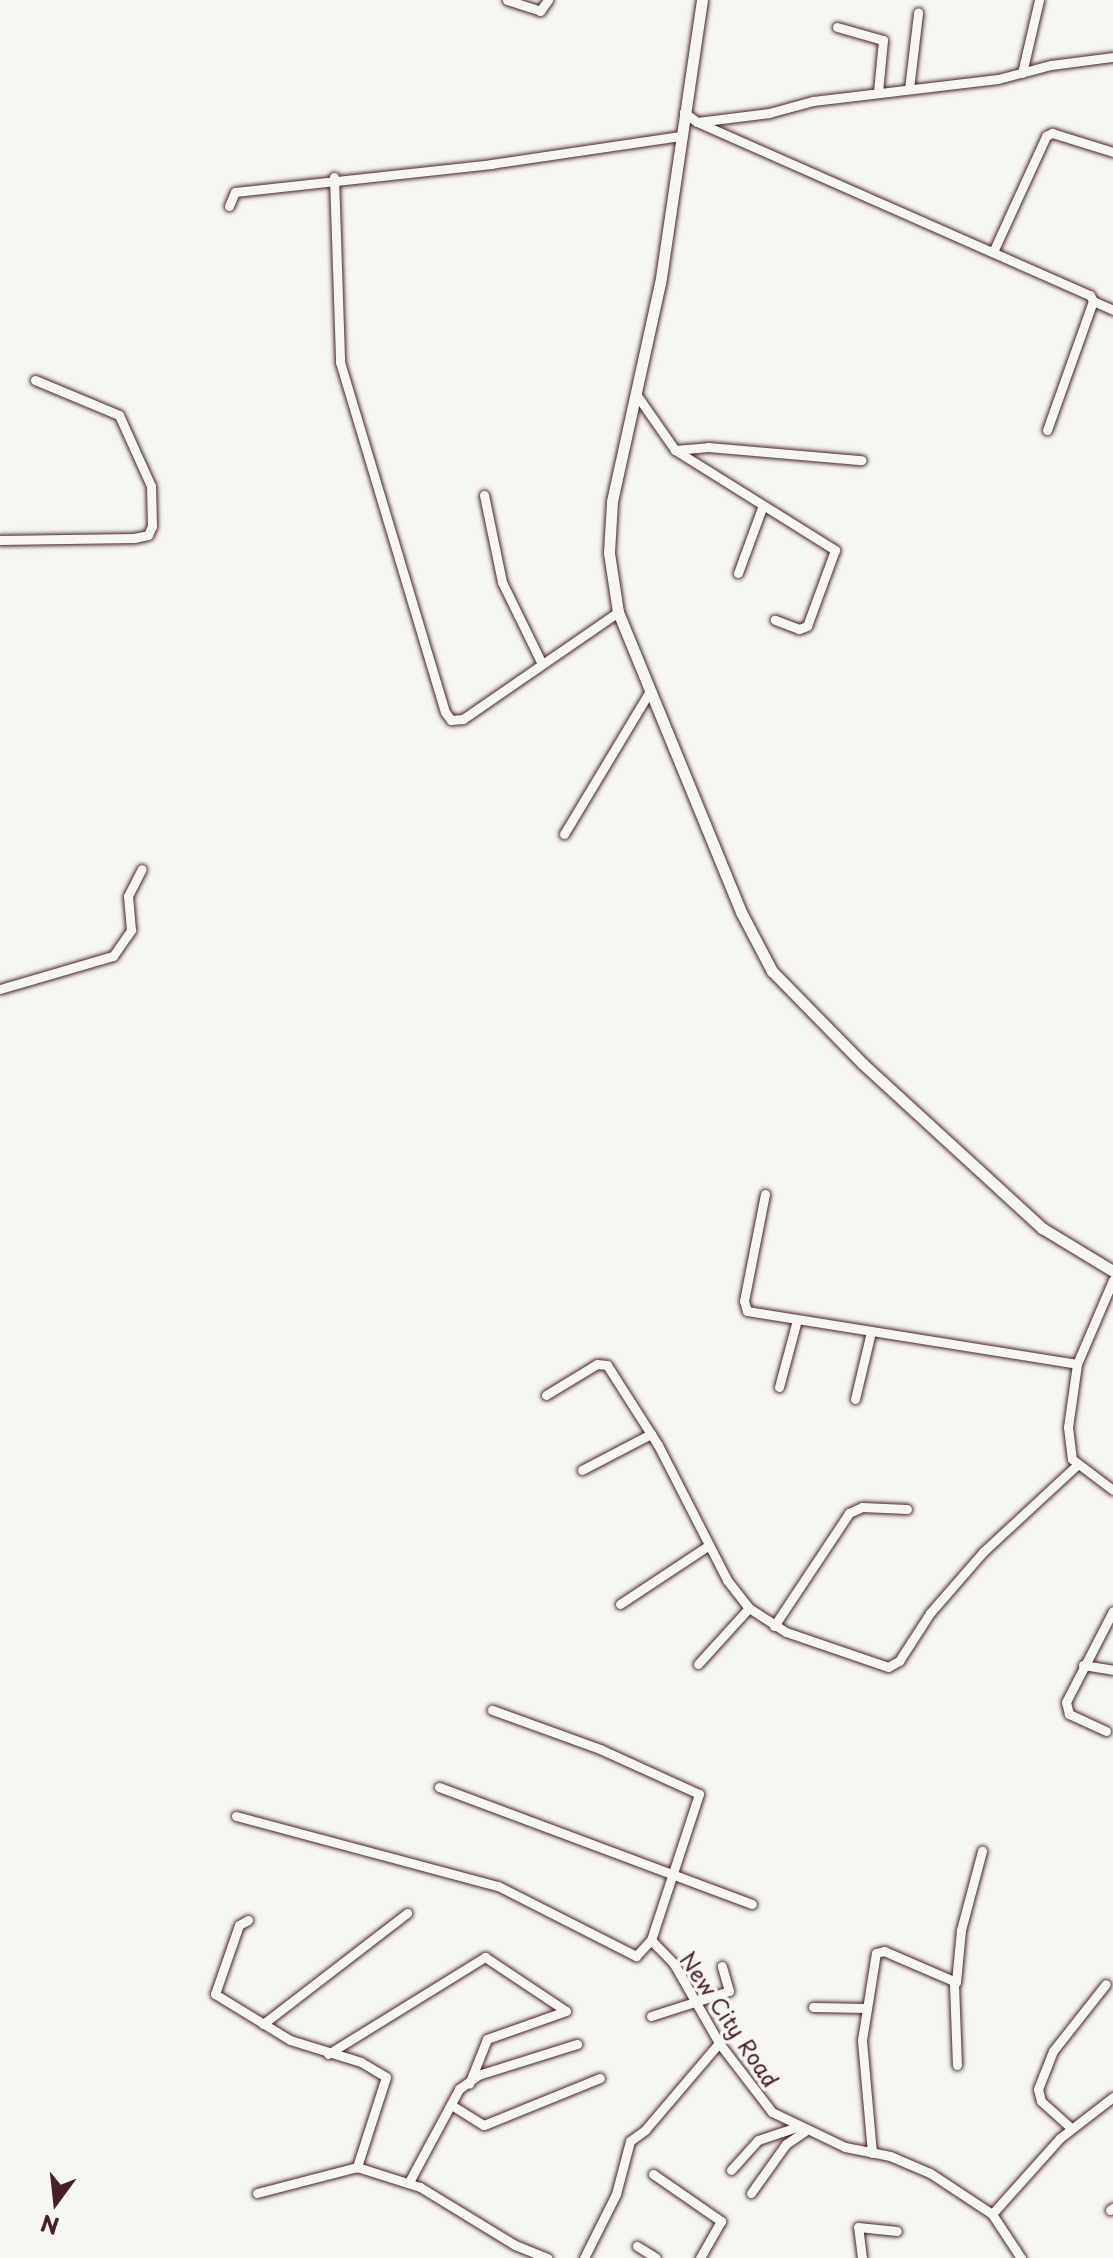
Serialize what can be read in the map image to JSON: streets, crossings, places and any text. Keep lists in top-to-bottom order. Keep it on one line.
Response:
{"streets":{"street":["New City Road"]},"north":"bottom"}
